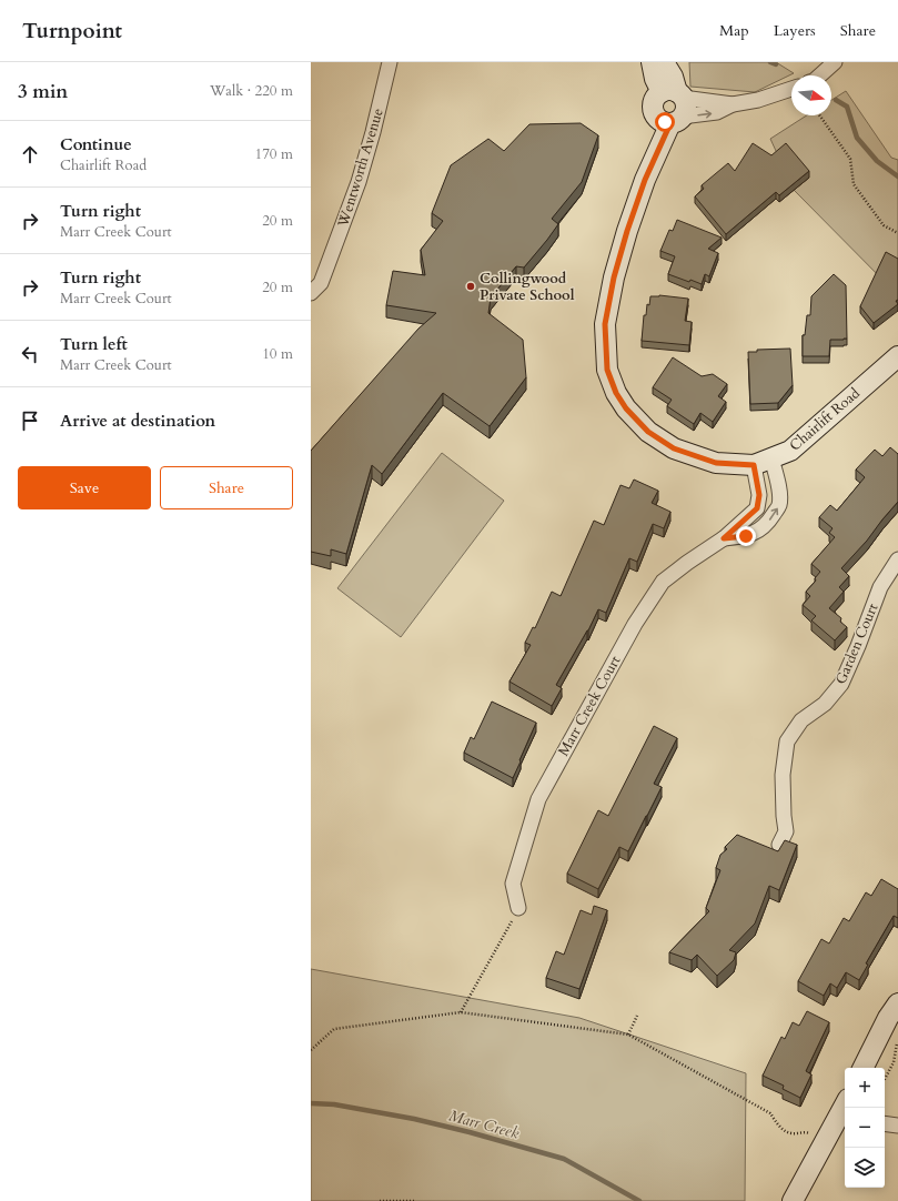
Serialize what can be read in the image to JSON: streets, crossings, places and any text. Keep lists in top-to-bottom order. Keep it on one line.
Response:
{"streets":{"street":["Wentworth Avenue","Chairlift Road","Garden Court","Marr Creek Court"]},"crossings":[["Chairlift Road","Marr Creek Court"]],"water":["Marr Creek"],"places":["Collingwood Private School"],"north":"right","page":{"header":"Turnpoint","nav":["Map","Layers","Share"],"heading":["3 min","Walk · 220 m"],"list":[["Continue","Chairlift Road","170 m"],["Turn right","Marr Creek Court","20 m"],["Turn right","Marr Creek Court","20 m"],["Turn left","Marr Creek Court","10 m"],"Arrive at destination"],"buttons":["Save","Share"],"map_buttons":["+","−"]}}
